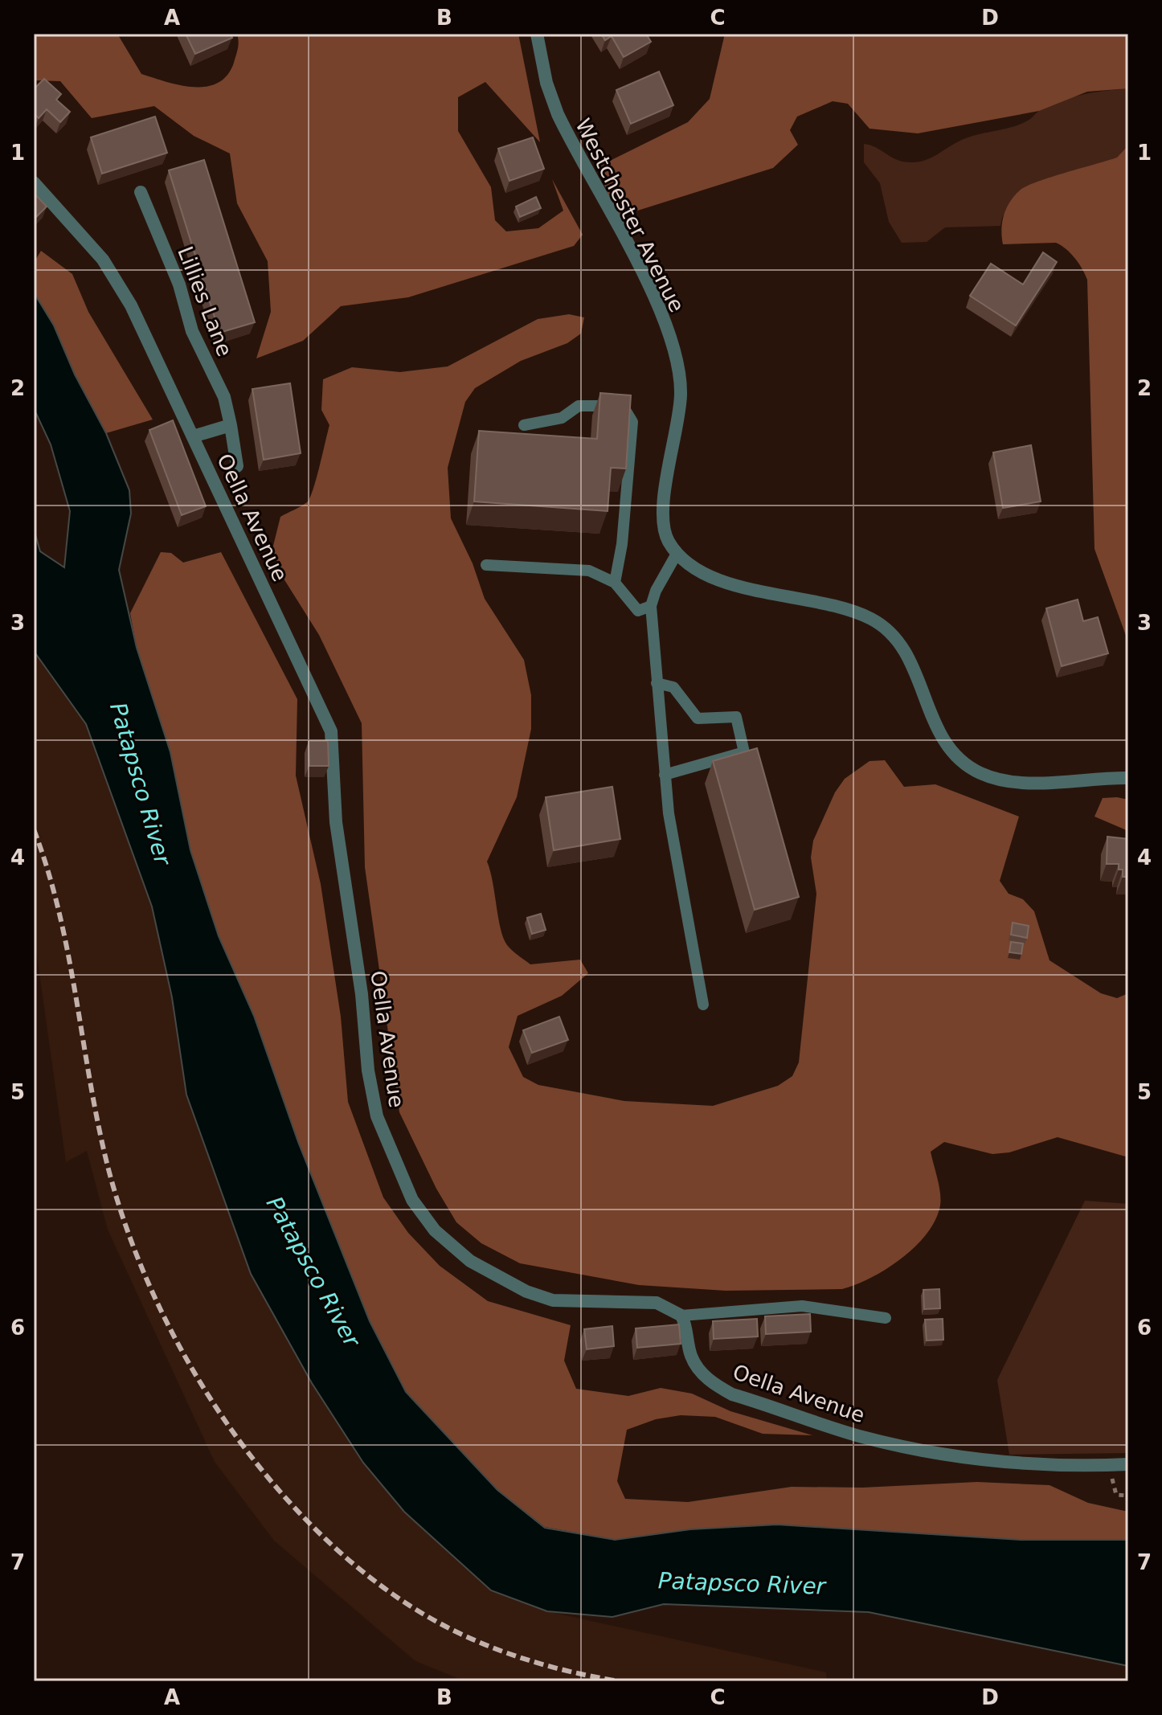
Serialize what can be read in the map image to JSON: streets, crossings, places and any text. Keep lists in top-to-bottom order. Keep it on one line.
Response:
{"streets":{"street":["Westchester Avenue","Lillies Lane","Oella Avenue"]},"water":["Patapsco River"],"grid":{"columns":["A","B","C","D"],"rows":["1","2","3","4","5","6","7"]}}
